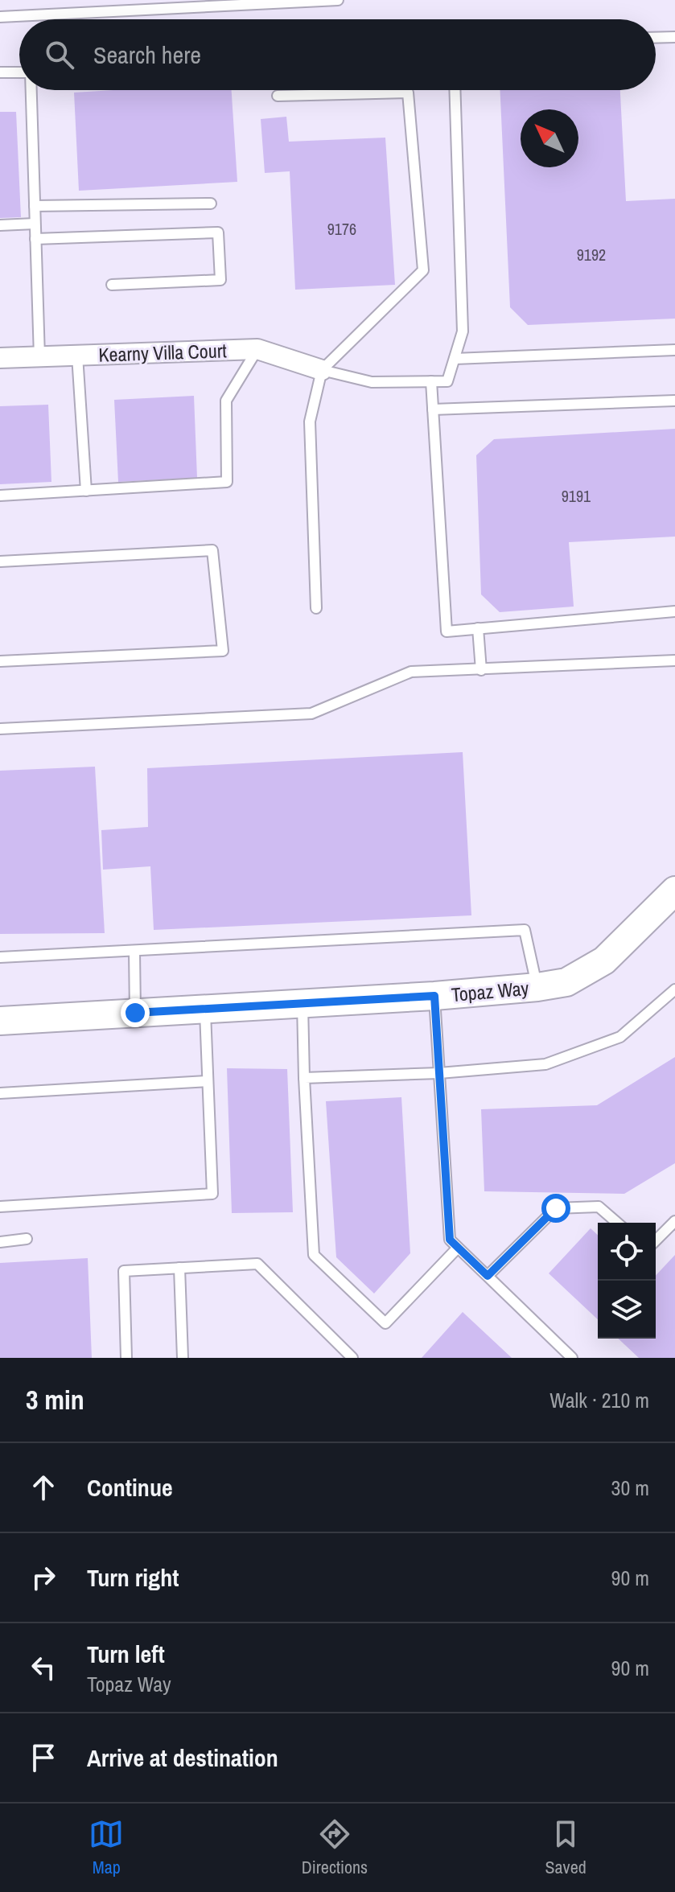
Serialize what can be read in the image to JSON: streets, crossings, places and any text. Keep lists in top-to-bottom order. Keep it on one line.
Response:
{"streets":{"street":["Kearny Villa Court","Topaz Way"]},"house_numbers":["9176","9192","9191"],"north":"top left","page":{"search":"Search here","heading":["3 min","Walk · 210 m"],"list":[["Continue","30 m"],["Turn right","90 m"],["Turn left","Topaz Way","90 m"],"Arrive at destination"],"nav":["Map","Directions","Saved"]}}
